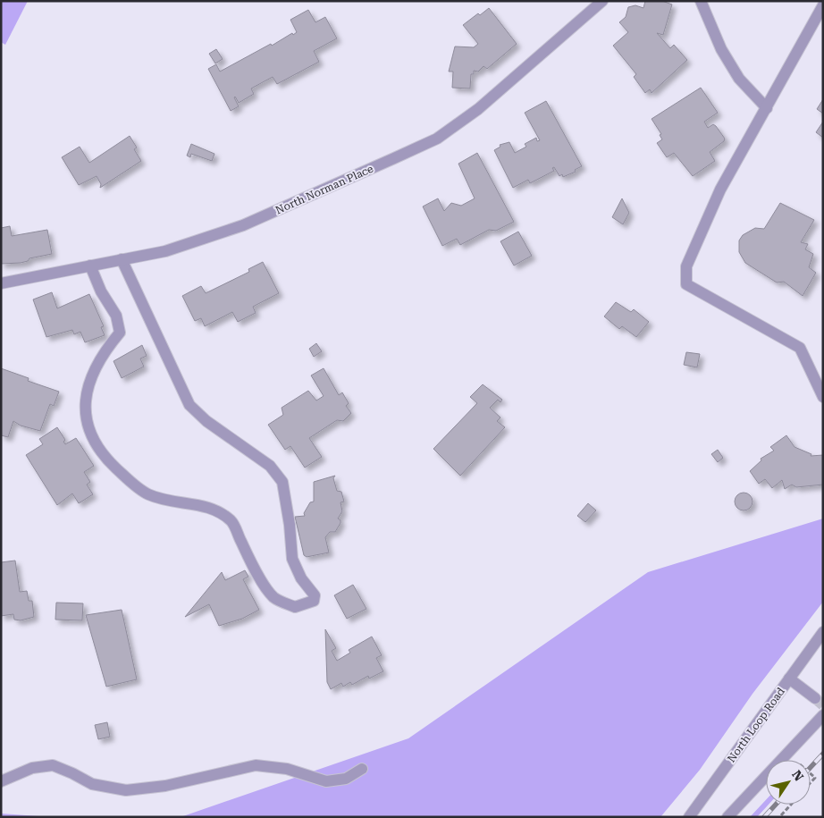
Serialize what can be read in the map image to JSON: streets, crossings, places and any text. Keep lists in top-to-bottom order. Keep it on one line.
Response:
{"streets":{"street":["North Norman Place","North Loop Road"]},"north":"top right"}
